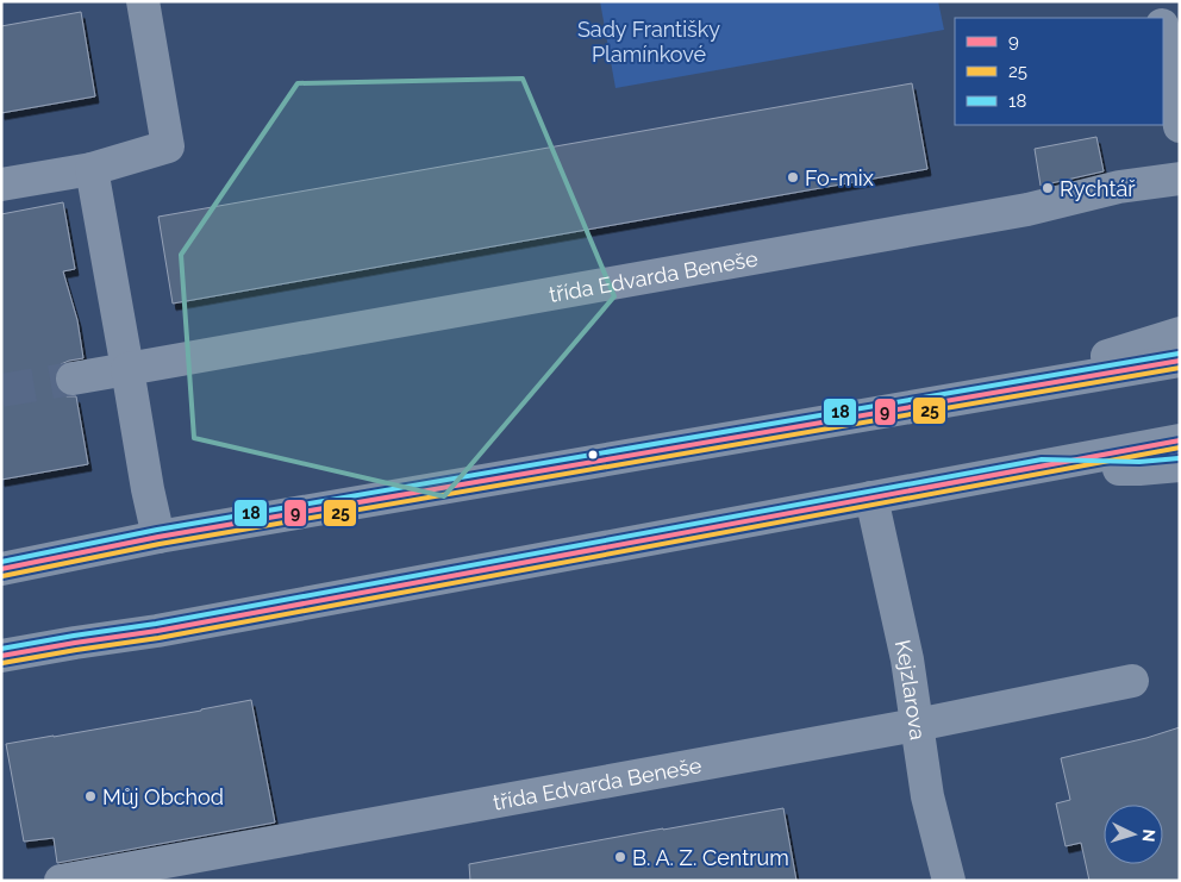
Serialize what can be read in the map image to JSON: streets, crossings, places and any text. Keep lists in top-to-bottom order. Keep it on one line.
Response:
{"streets":{"street":["třída Edvarda Beneše","Kejzlarova"]},"crossings":[["třída Edvarda Beneše","Kejzlarova"]],"parks":["Sady Františky Plamínkové"],"places":["Fo-mix","Rychtář","Můj Obchod","B. A. Z. Centrum"],"lines":["transit line 18","transit line 9","transit line 25"],"legend":["9","25","18"],"north":"right"}
